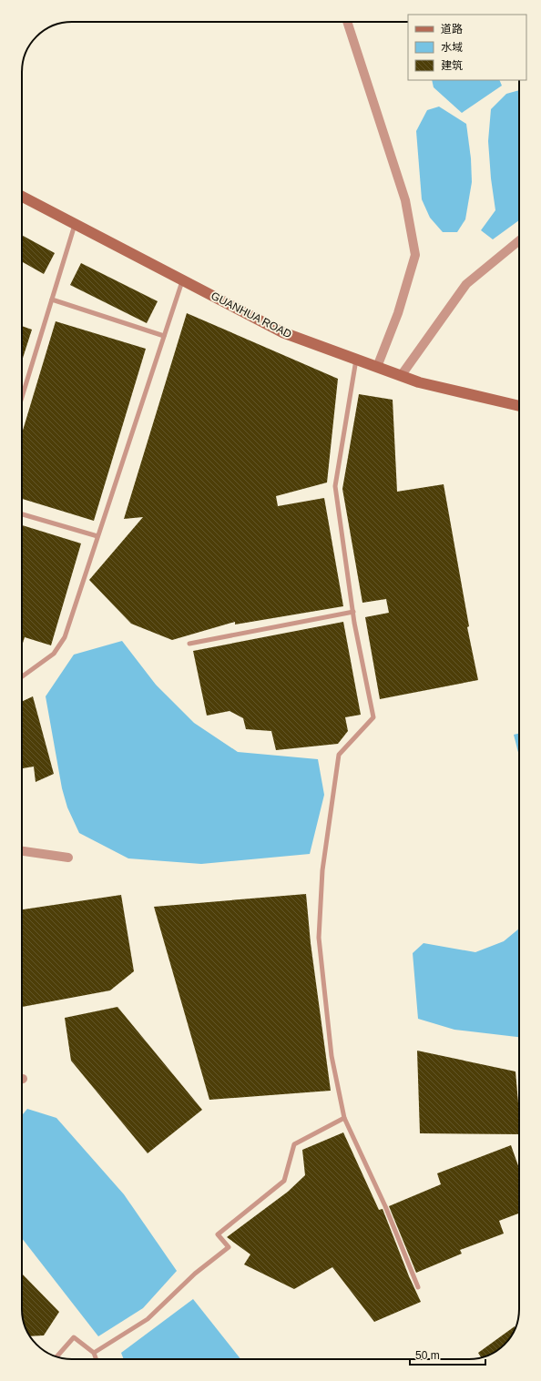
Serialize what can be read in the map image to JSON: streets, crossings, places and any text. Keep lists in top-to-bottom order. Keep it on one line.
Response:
{"streets":{"main road":["GUANHUA ROAD"]},"legend":["道路","水域","建筑"],"scale_bar":"50 m"}
